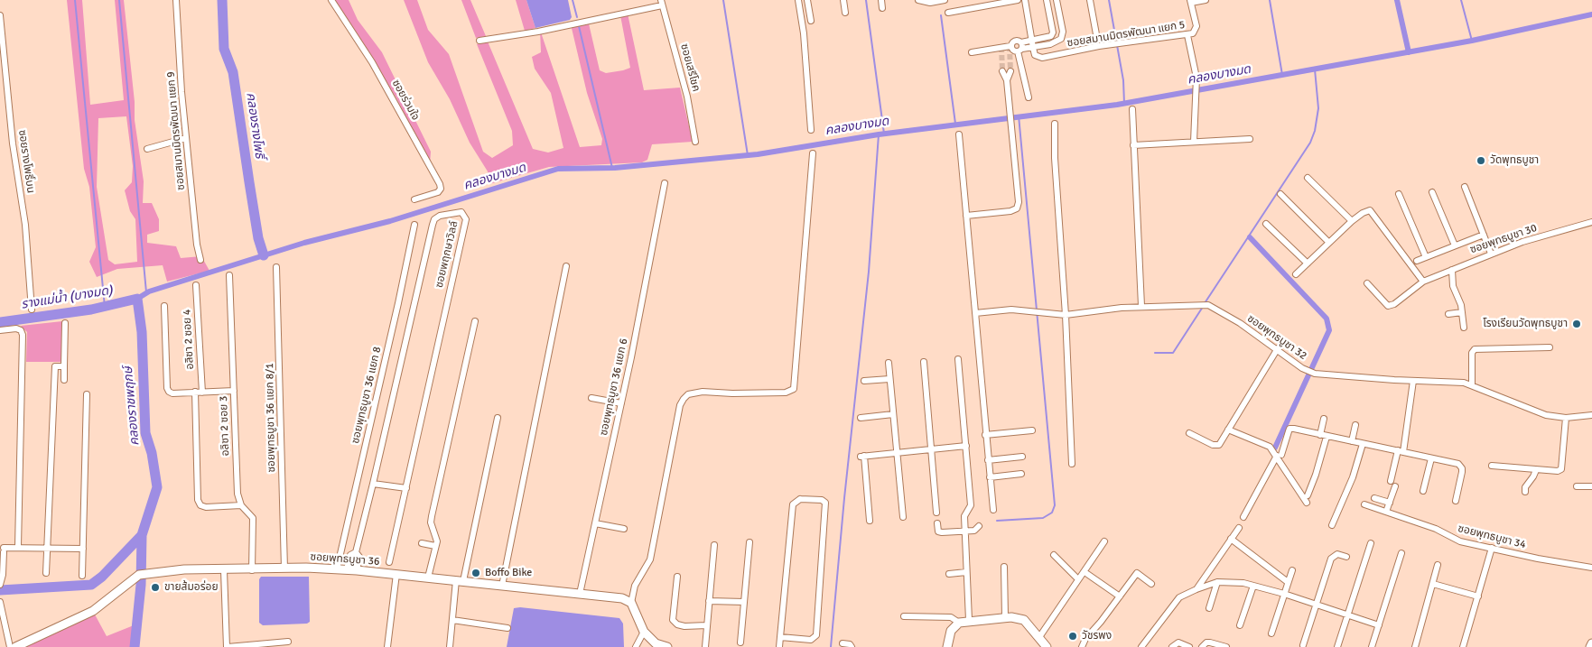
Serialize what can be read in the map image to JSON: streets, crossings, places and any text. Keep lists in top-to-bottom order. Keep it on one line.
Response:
{"streets":{"street":["ซอยสมานมิตรพัฒนา แยก 5","ซอยเสรีโชค","ซอยร่วมใจ","ซอยสมานมิตรพัฒนา แยก 9","ซอยรางโพธิ์บน","ซอยพุทธบูชา 30","ซอยพฤกษาวิลล์","ซอยพุทธบูชา 32","อลิซา 2 ซอย 4","ซอยพุทธบูชา 36 แยก 6","ซอยพุทธบูชา 36 แยก 8","ซอยพุทธบูชา 36 แยก 8/1","อลิซา 2 ซอย 3","ซอยพุทธบูชา 34","ซอยพุทธบูชา 36"]},"crossings":[["ซอยพฤกษาวิลล์","ซอยพุทธบูชา 36"],["ซอยพุทธบูชา 36 แยก 6","ซอยพุทธบูชา 36"],["ซอยพุทธบูชา 36 แยก 8","ซอยพุทธบูชา 36"],["ซอยพุทธบูชา 36 แยก 8/1","ซอยพุทธบูชา 36"],["อลิซา 2 ซอย 3","ซอยพุทธบูชา 36"]],"water":["คลองบางมด","คลองรางโพธิ์","รางแม่น้ำ (บางมด)","คลองราชพฤกษ์"],"places":["วัดพุทธบูชา","โรงเรียนวัดพุทธบูชา","Boffo Bike","ขายส้มอร่อย","วัชรพง"]}
